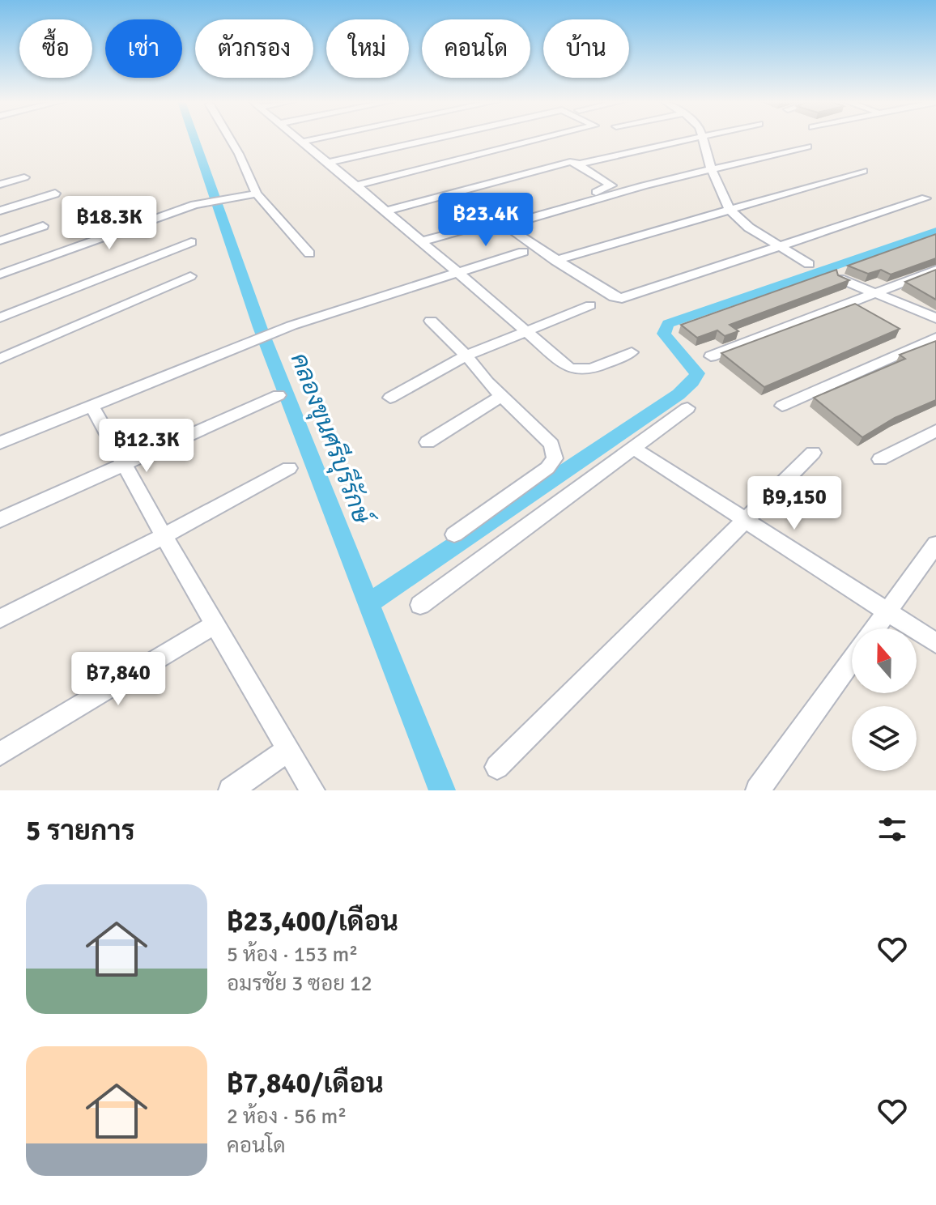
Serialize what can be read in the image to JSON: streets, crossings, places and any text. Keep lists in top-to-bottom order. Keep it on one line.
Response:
{"water":["คลองขุนศรีบุรีรักษ์"],"north":"top","page":{"chip":["ซื้อ","เช่า","ตัวกรอง","ใหม่","คอนโด","บ้าน"],"price":["฿23.4K","฿18.3K","฿12.3K","฿9,150","฿7,840"],"heading":"5 รายการ","list":[{"name":"฿23,400/เดือน","note":"5 ห้อง · 153 m² · อมรชัย 3 ซอย 12"},{"name":"฿7,840/เดือน","note":"2 ห้อง · 56 m² · คอนโด"}]}}
